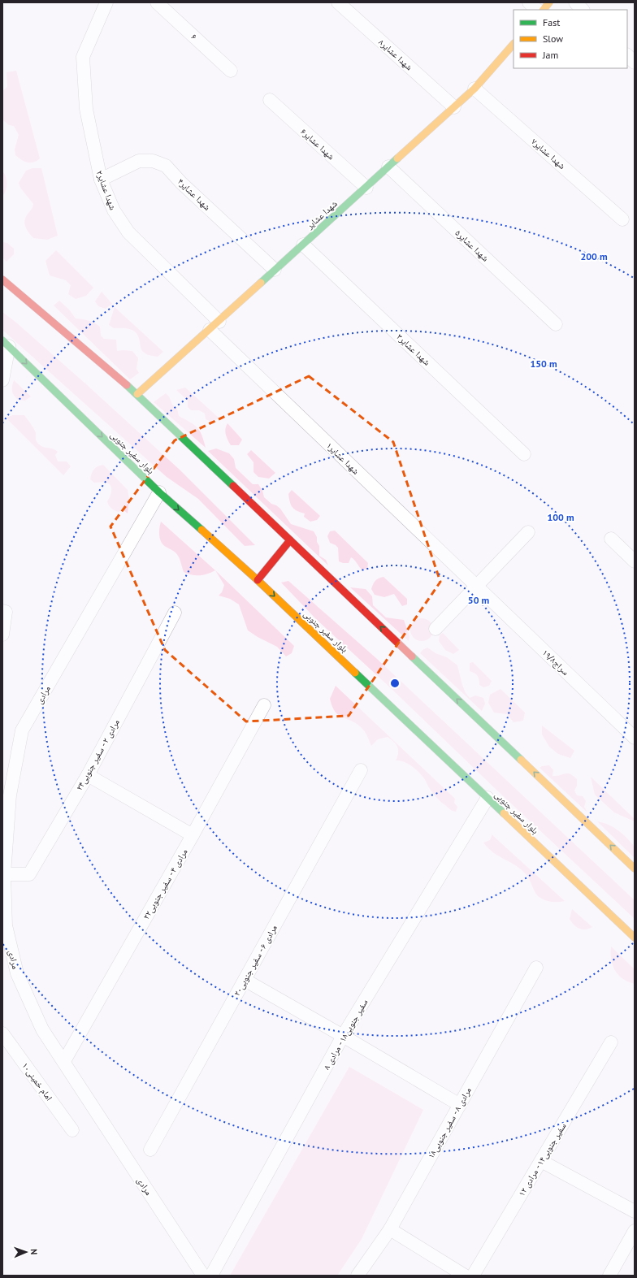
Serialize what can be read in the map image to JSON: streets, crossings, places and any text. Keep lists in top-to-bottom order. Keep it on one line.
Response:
{"streets":{"main road":["شهدا عشایر","بلوار سفیر جنوبی"],"street":["۶","شهدا عشایر۸","شهدا عشایر۶","شهدا عشایر۷","شهدا عشایر۲","شهدا عشایر۴","شهدا عشایر۵","شهدا عشایر۳","شهدا عشایر۱","سراج۱۹/۸","مرادی","مرادی ۲ - سفیر جنوبی۲۴","مرادی ۴ - سفیر جنوبی۲۲","مرادی ۶ - سفیر جنوبی۲۰","سفیر جنوبی۱۸ - مرادی ۸","امام خمینی۱۰","مرادی ۸ - سفیر جنوبی۱۸","سفیر جنوبی۱۴ - مرادی ۱۲"]},"crossings":[["شهدا عشایر۸","شهدا عشایر"],["شهدا عشایر۶","شهدا عشایر"],["شهدا عشایر۷","شهدا عشایر"],["شهدا عشایر۲","شهدا عشایر۴"],["شهدا عشایر۲","شهدا عشایر"],["شهدا عشایر۲","شهدا عشایر۱"],["شهدا عشایر۴","شهدا عشایر"],["شهدا عشایر","شهدا عشایر۵"],["شهدا عشایر","شهدا عشایر۳"],["شهدا عشایر","شهدا عشایر۱"],["بلوار سفیر جنوبی","مرادی"],["بلوار سفیر جنوبی","سفیر جنوبی۱۸ - مرادی ۸"],["شهدا عشایر۱","سراج۱۹/۸"],["مرادی","مرادی ۲ - سفیر جنوبی۲۴"],["مرادی","مرادی ۴ - سفیر جنوبی۲۲"]],"legend":["Fast","Slow","Jam"],"north":"right","rings":["200 m","150 m","100 m","50 m"]}
